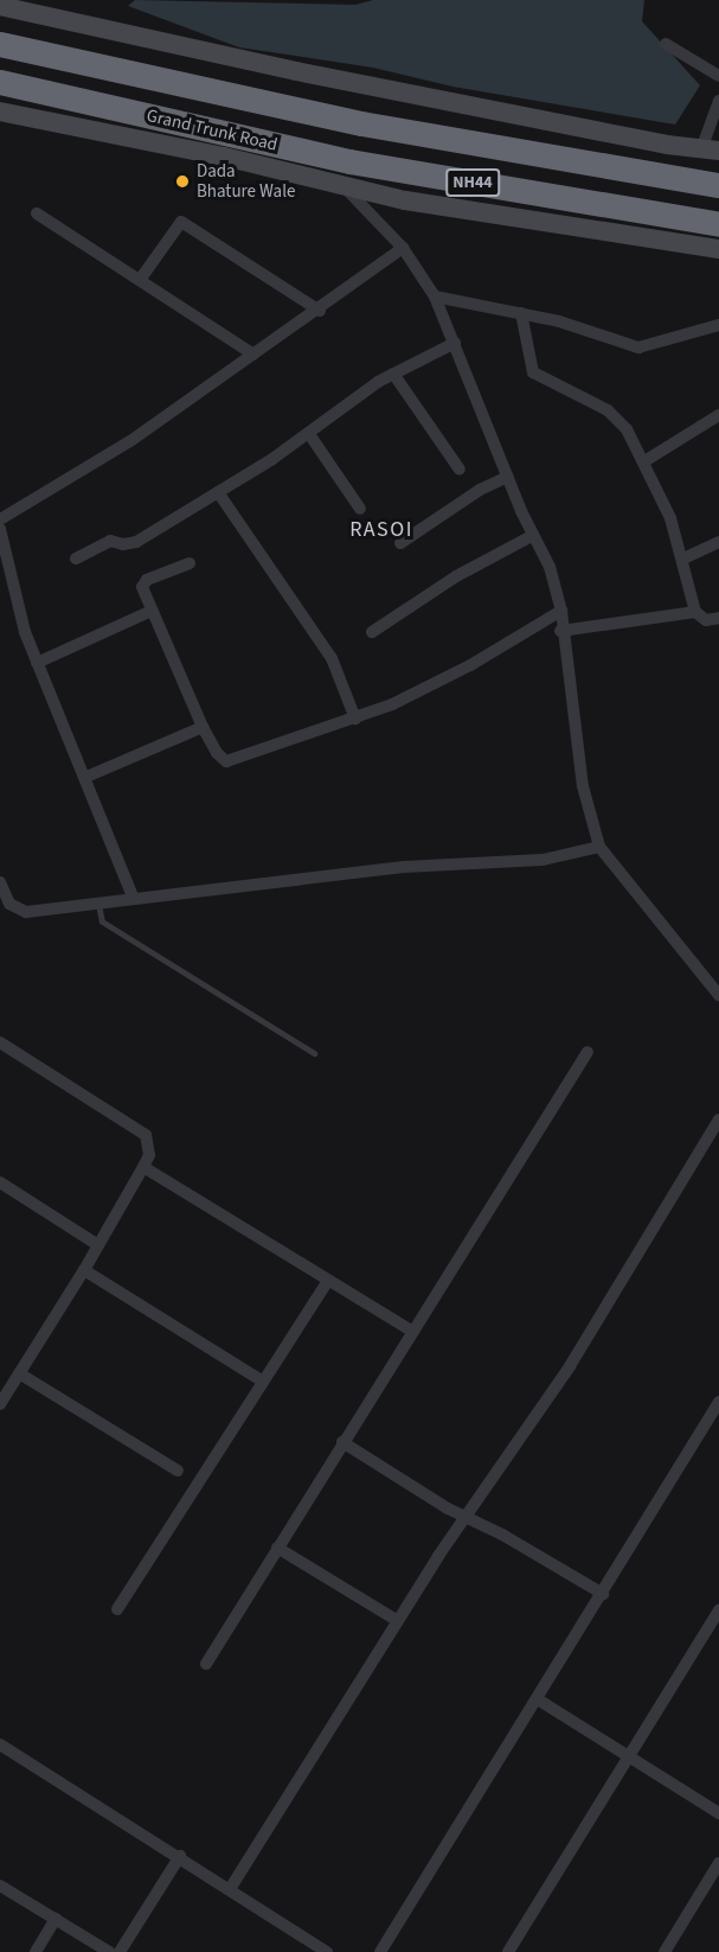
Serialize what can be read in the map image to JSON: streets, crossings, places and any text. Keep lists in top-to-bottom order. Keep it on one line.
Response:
{"streets":{"highway":["Grand Trunk Road","NH44"]},"districts":["RASOI"],"places":["Dada Bhature Wale"]}
